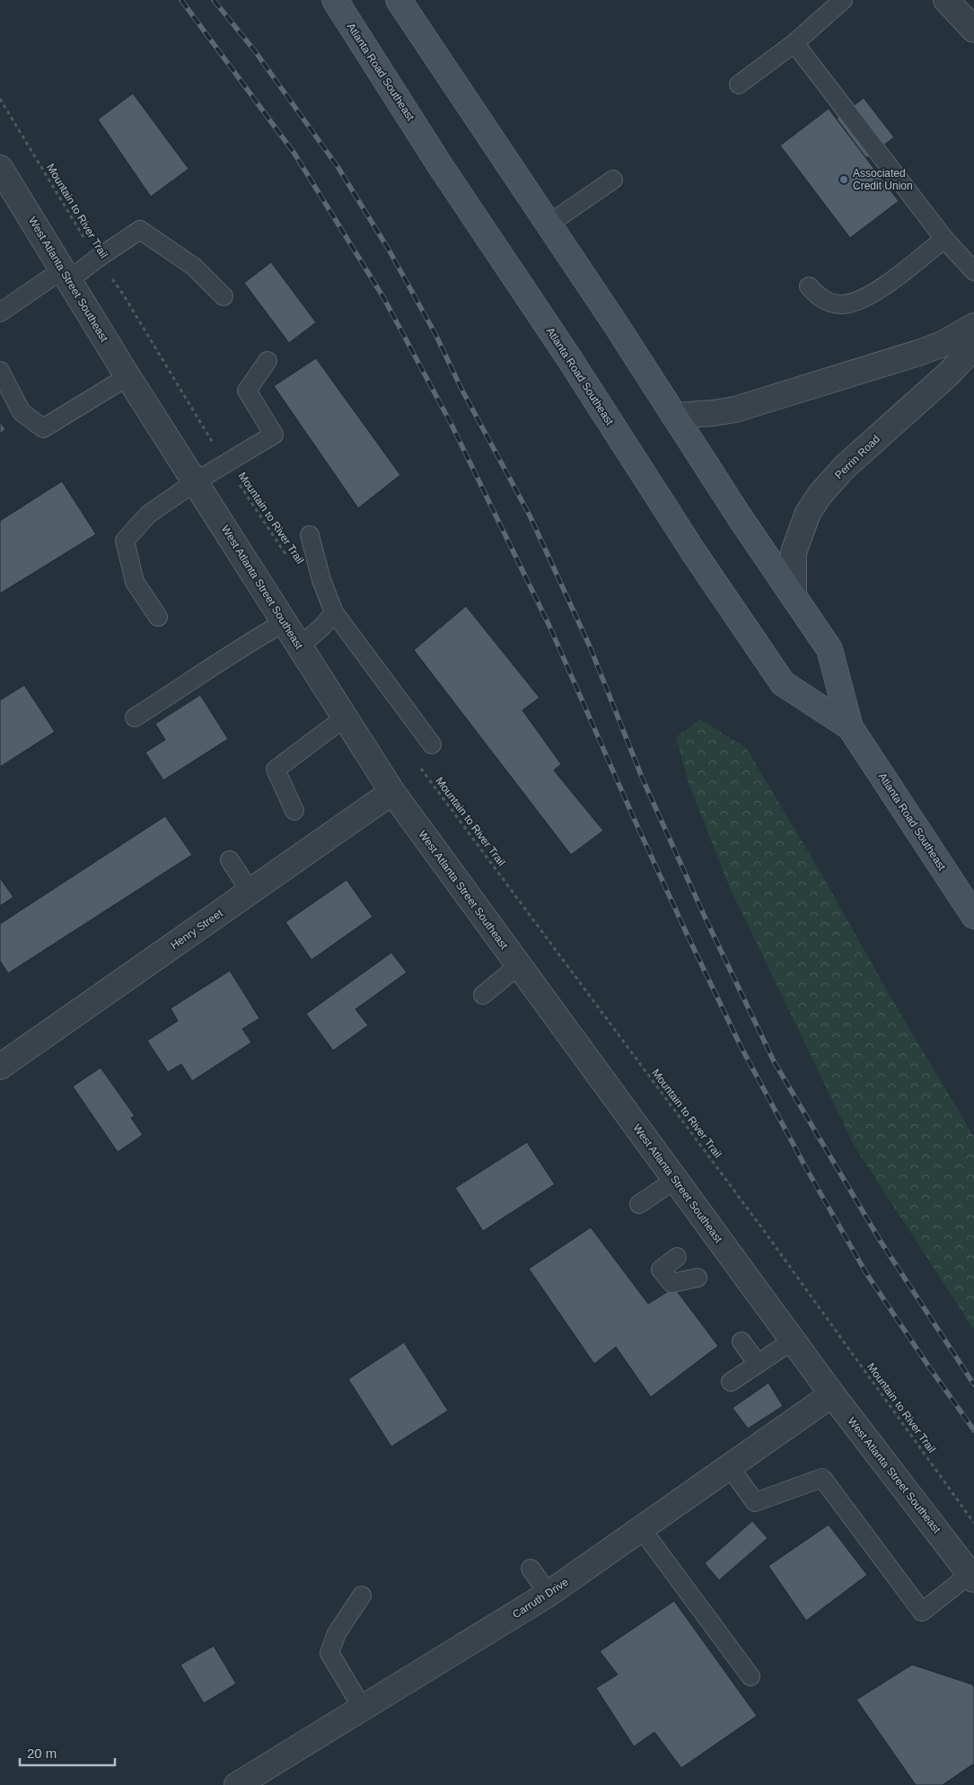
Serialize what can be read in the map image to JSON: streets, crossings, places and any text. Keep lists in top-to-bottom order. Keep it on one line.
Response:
{"streets":{"main road":["Atlanta Road Southeast"],"street":["West Atlanta Street Southeast","Perrin Road","Henry Street","Carruth Drive"],"path":["Mountain to River Trail"]},"crossings":[["Atlanta Road Southeast","Perrin Road"],["West Atlanta Street Southeast","Henry Street"],["West Atlanta Street Southeast","Carruth Drive"]],"places":["Associated Credit Union"],"scale_bar":"20 m"}
